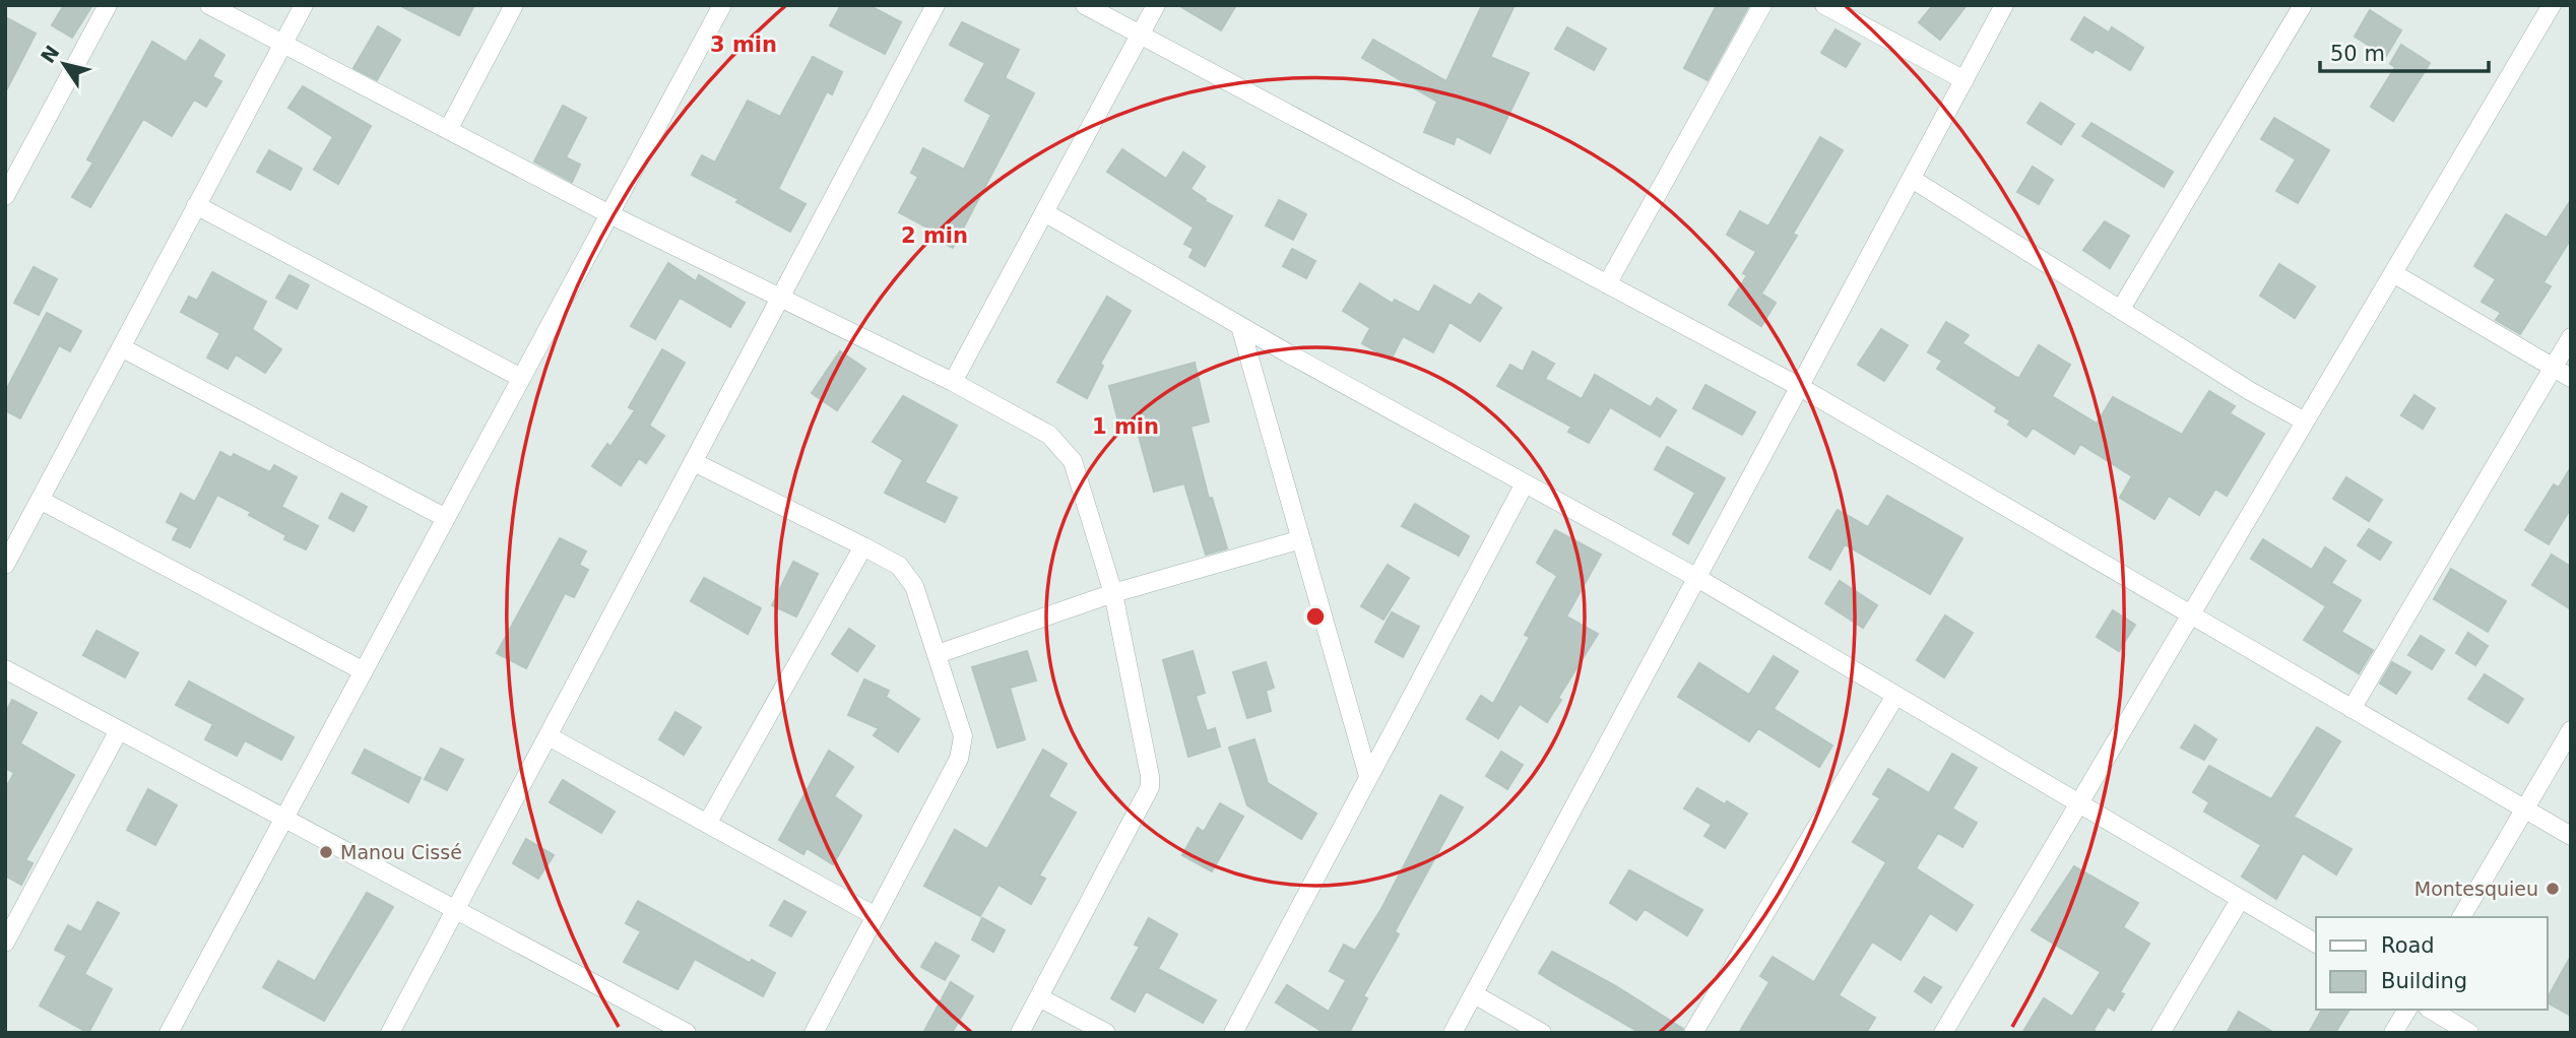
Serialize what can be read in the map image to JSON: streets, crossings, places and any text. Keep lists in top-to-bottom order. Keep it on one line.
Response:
{"places":["Manou Cissé","Montesquieu"],"legend":["Road","Building"],"scale_bar":"50 m","north":"top left","rings":["3 min","2 min","1 min"]}
